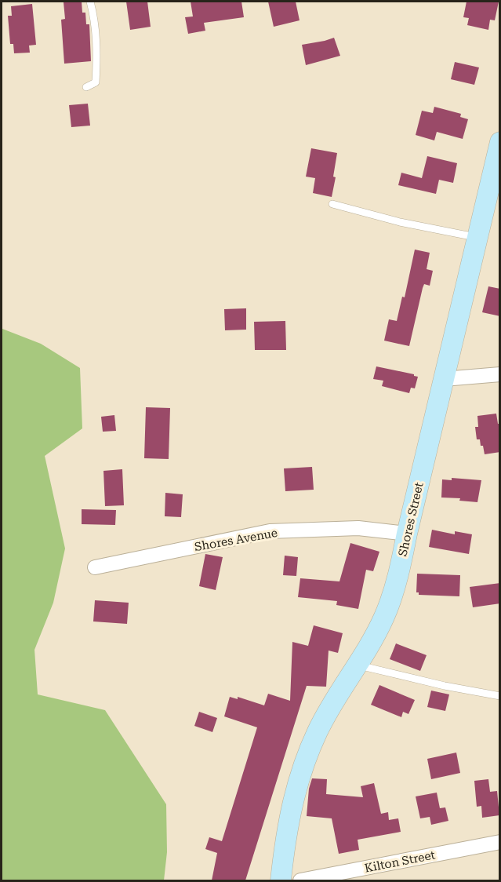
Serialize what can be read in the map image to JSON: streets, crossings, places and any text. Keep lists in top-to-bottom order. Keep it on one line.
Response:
{"streets":{"street":["Shores Street","Shores Avenue","Kilton Street"]},"crossings":[["Shores Street","Shores Avenue"]]}
